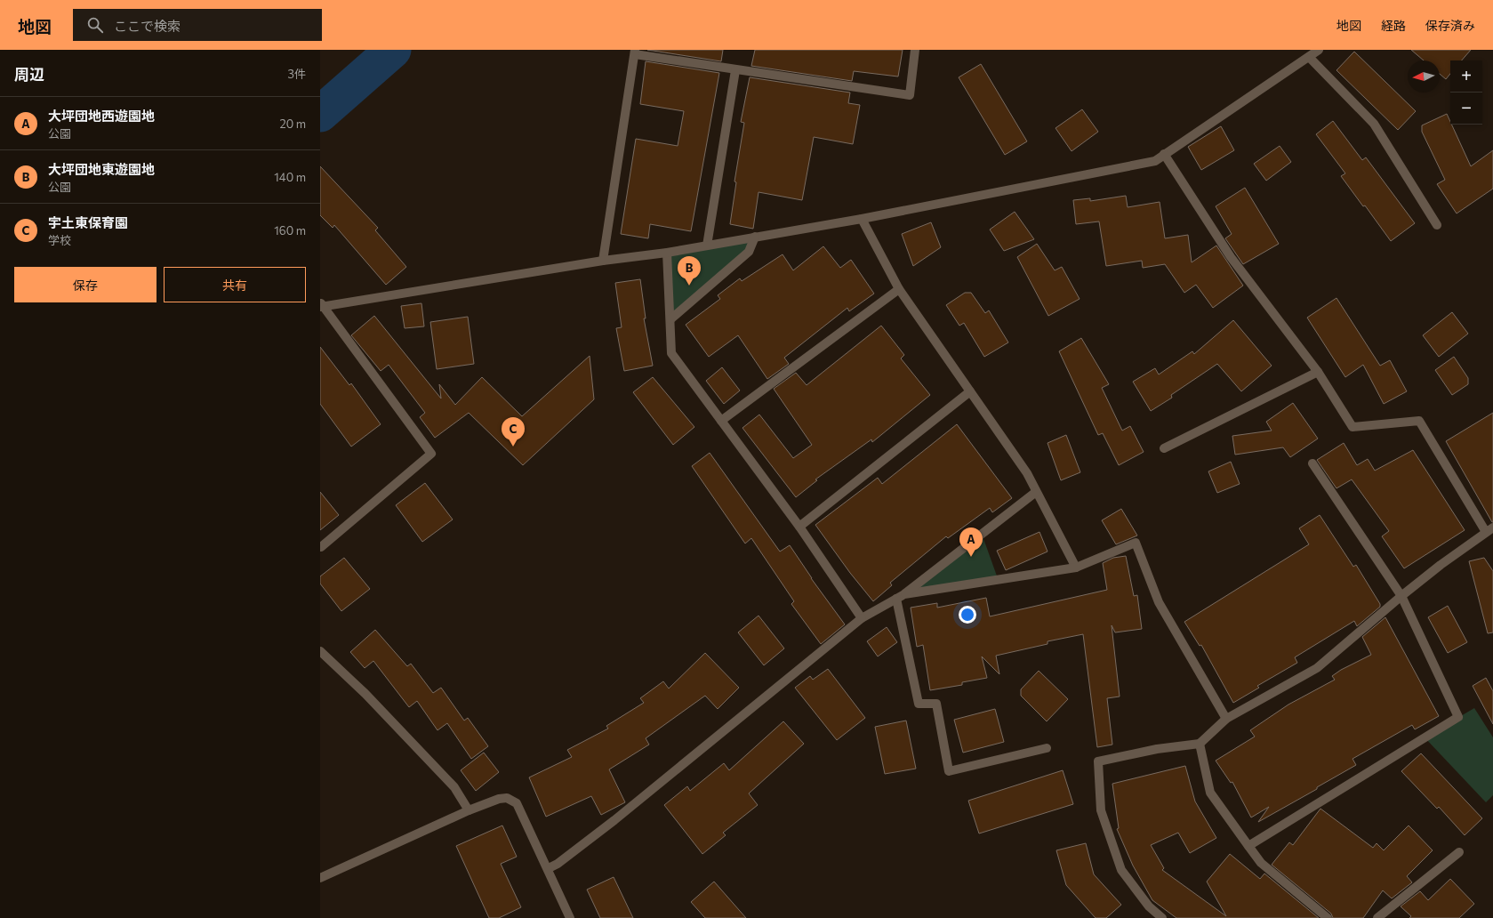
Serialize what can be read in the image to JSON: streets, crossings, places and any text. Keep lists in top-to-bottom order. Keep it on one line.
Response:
{"north":"left","page":{"header":"地図","search":"ここで検索","nav":["地図","経路","保存済み"],"heading":["周辺","3件"],"map_buttons":["+","−"],"list":[{"mark":"A","name":"大坪団地西遊園地","note":"公園","value":"20 m"},{"mark":"B","name":"大坪団地東遊園地","note":"公園","value":"140 m"},{"mark":"C","name":"宇土東保育園","note":"学校","value":"160 m"}],"buttons":["保存","共有"],"pins":["B","C","A"]}}
